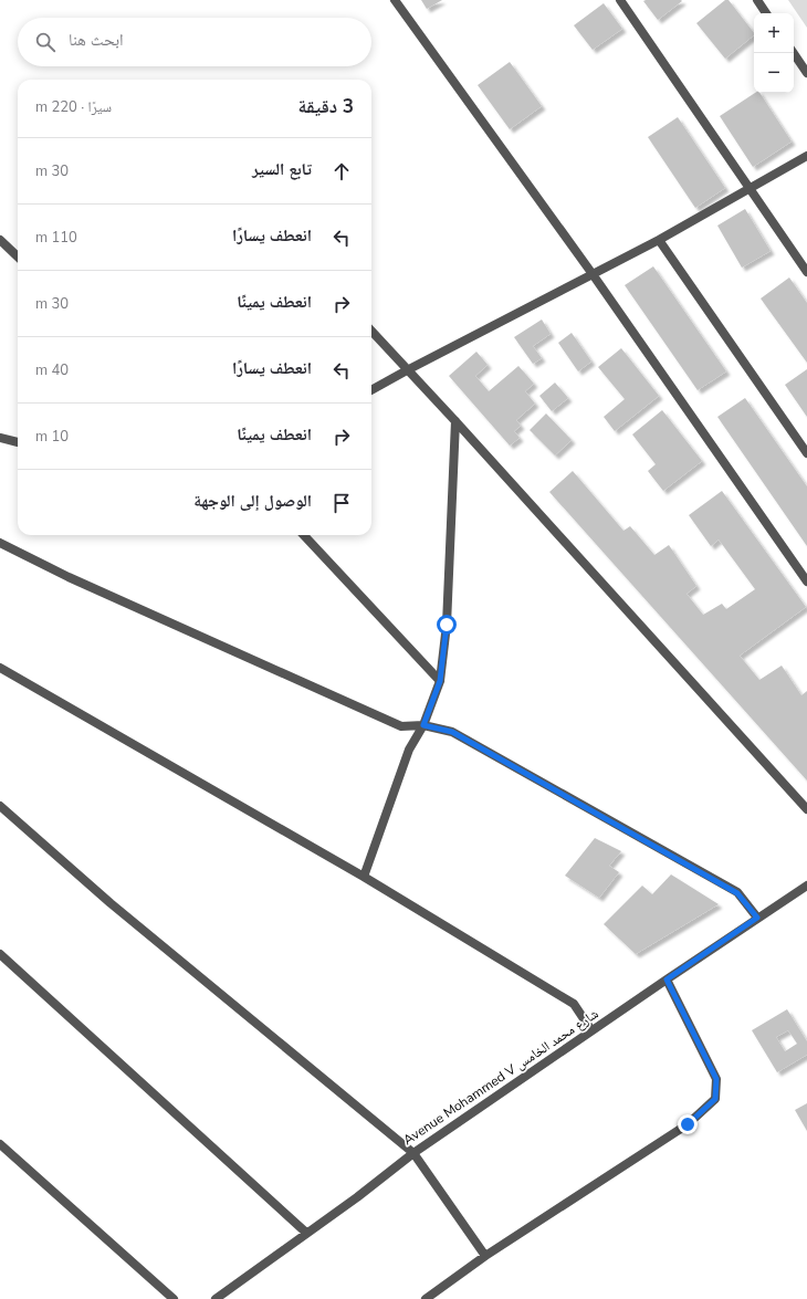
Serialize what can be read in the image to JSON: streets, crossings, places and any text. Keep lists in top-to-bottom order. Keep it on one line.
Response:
{"streets":{"street":["Avenue Mohammed V شارع محمد الخامس"]},"page":{"map_buttons":["+","−"],"search":"ابحث هنا","heading":["3 دقيقة","سيرًا · 220 m"],"list":[["تابع السير","30 m"],["انعطف يسارًا","110 m"],["انعطف يمينًا","30 m"],["انعطف يسارًا","40 m"],["انعطف يمينًا","10 m"],"الوصول إلى الوجهة"]}}
